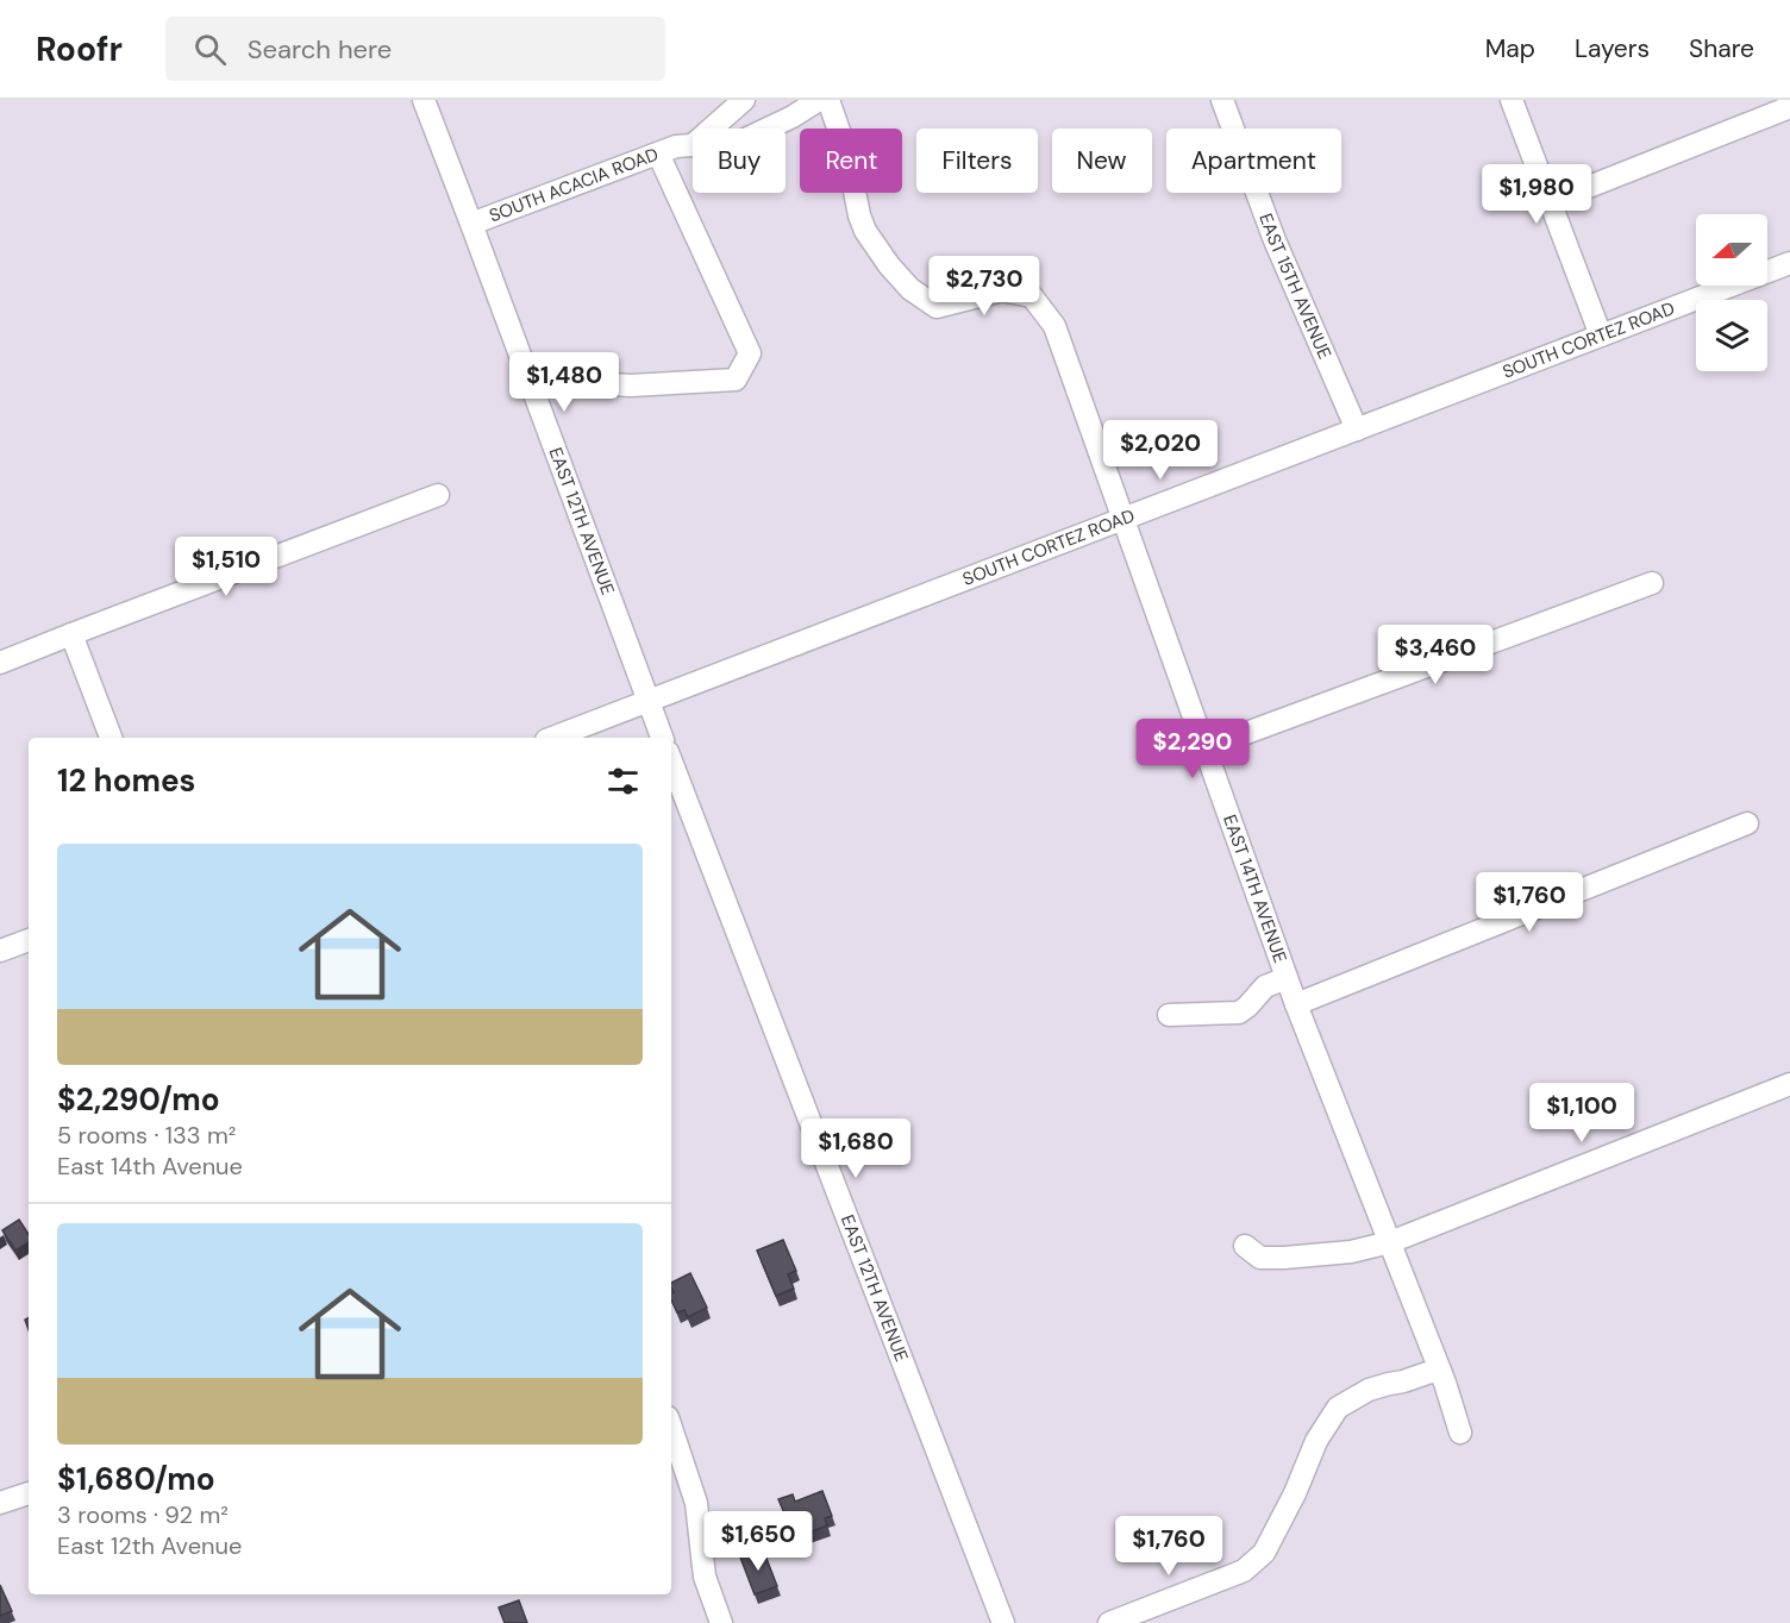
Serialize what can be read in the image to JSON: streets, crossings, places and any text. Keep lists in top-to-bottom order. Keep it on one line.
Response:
{"streets":{"street":["SOUTH ACACIA ROAD","EAST 15TH AVENUE","SOUTH CORTEZ ROAD","EAST 12TH AVENUE","EAST 14TH AVENUE"]},"crossings":[["SOUTH ACACIA ROAD","EAST 12TH AVENUE"],["EAST 15TH AVENUE","SOUTH CORTEZ ROAD"],["SOUTH CORTEZ ROAD","EAST 12TH AVENUE"],["SOUTH CORTEZ ROAD","EAST 14TH AVENUE"]],"north":"left","page":{"header":"Roofr","search":"Search here","nav":["Map","Layers","Share"],"chip":["Buy","Rent","Filters","New","Apartment"],"price":["$1,980","$2,730","$1,480","$2,020","$1,510","$3,460","$2,290","$1,760","$1,100","$1,680","$1,650","$1,760"],"heading":"12 homes","list":[{"name":"$2,290/mo","note":"5 rooms · 133 m² · East 14th Avenue"},{"name":"$1,680/mo","note":"3 rooms · 92 m² · East 12th Avenue"}]}}
